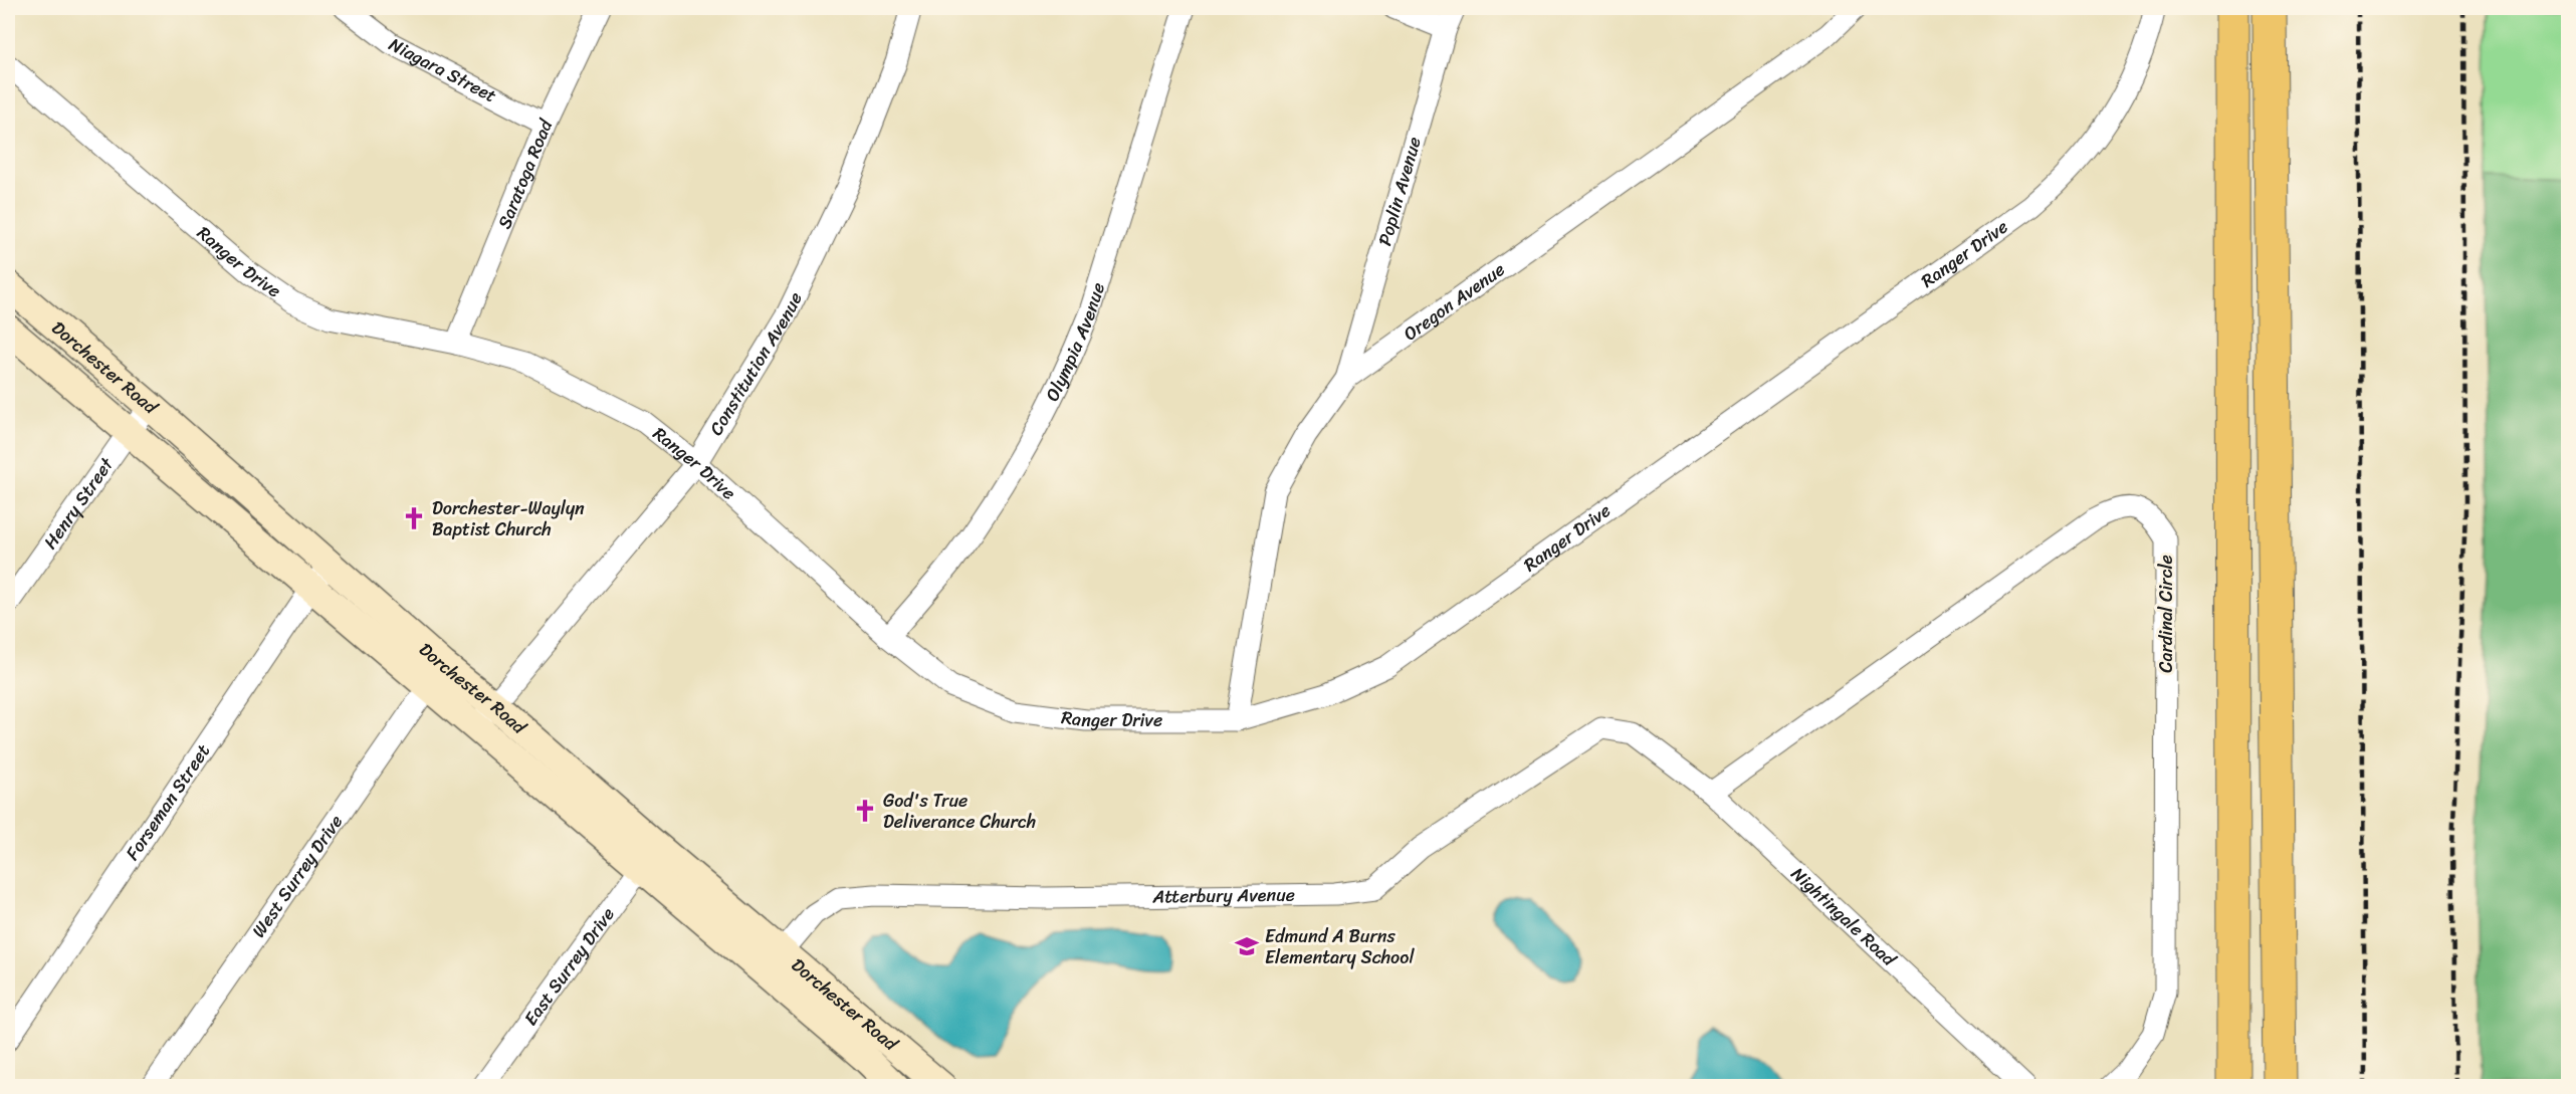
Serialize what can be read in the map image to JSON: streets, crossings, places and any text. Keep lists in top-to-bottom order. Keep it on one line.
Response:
{"streets":{"main road":["Dorchester Road"],"street":["Niagara Street","Saratoga Road","Poplin Avenue","Ranger Drive","Oregon Avenue","Olympia Avenue","Constitution Avenue","Henry Street","Cardinal Circle","Forseman Street","West Surrey Drive","Atterbury Avenue","Nightingale Road","East Surrey Drive"]},"crossings":[["Niagara Street","Saratoga Road"],["Saratoga Road","Ranger Drive"],["Poplin Avenue","Oregon Avenue"],["Ranger Drive","Oregon Avenue"],["Ranger Drive","Olympia Avenue"],["Ranger Drive","Constitution Avenue"],["Constitution Avenue","Dorchester Road"],["Dorchester Road","Henry Street"],["Dorchester Road","Forseman Street"],["Dorchester Road","West Surrey Drive"],["Dorchester Road","Atterbury Avenue"],["Dorchester Road","East Surrey Drive"],["Cardinal Circle","Nightingale Road"],["Atterbury Avenue","Nightingale Road"]],"places":{"church":["Dorchester-Waylyn Baptist Church","God's True Deliverance Church"],"school or university":["Edmund A Burns Elementary School"]}}
